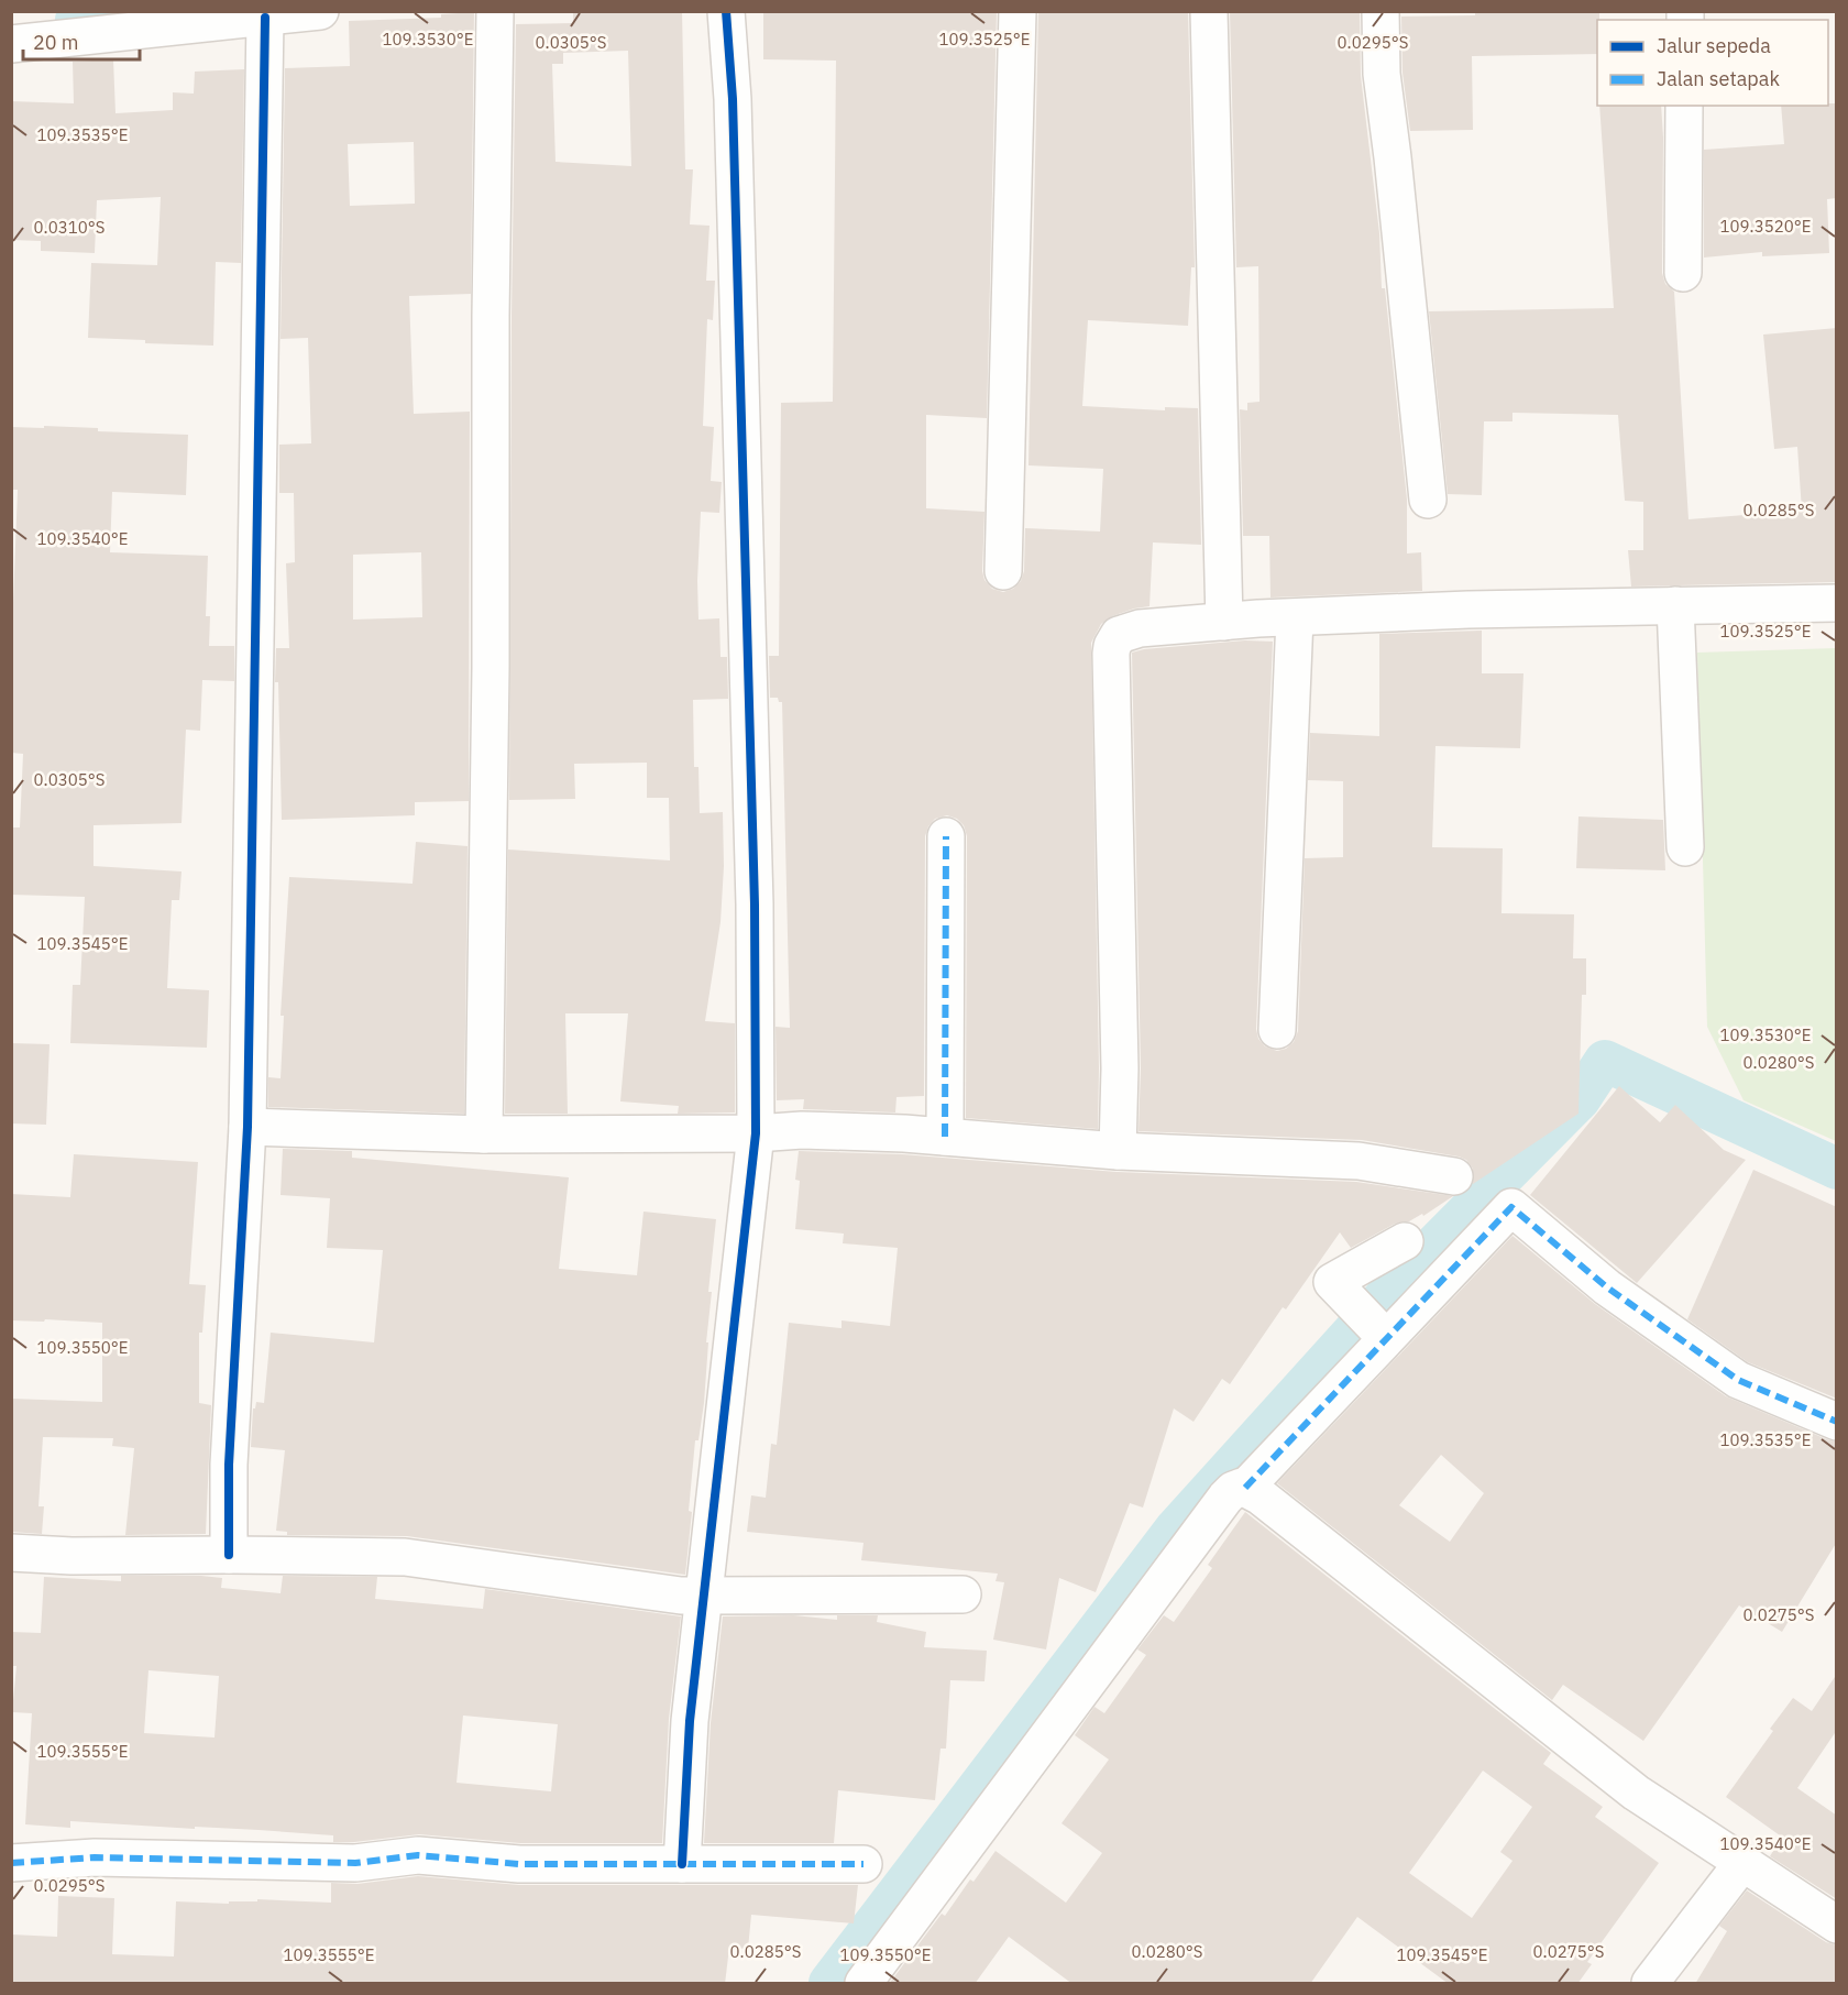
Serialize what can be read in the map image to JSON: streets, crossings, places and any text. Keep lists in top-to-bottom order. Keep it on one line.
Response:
{"legend":["Jalur sepeda","Jalan setapak"],"scale_bar":"20 m","coordinates":["109.3530°E","109.3525°E","0.0295°S","0.0305°S","109.3535°E","109.3520°E","0.0310°S","0.0285°S","109.3540°E","109.3545°E","0.0280°S","109.3550°E","0.0275°S","109.3555°E"]}
